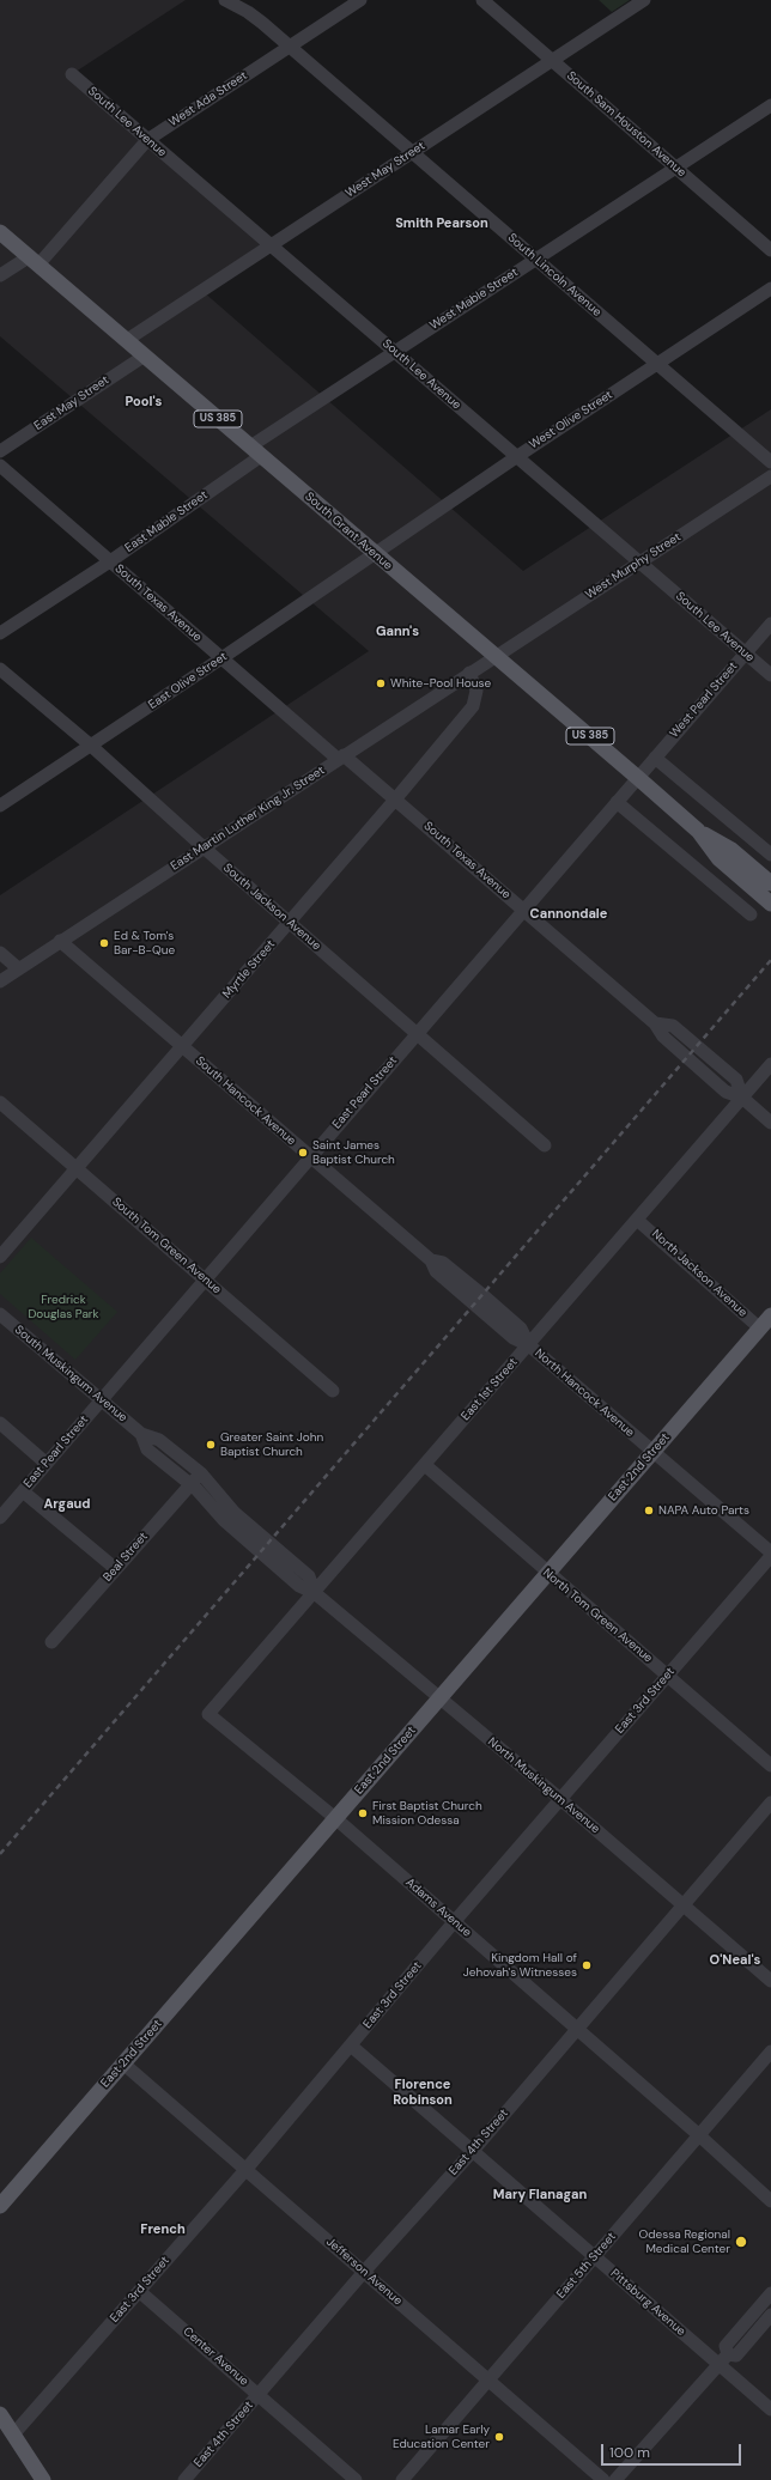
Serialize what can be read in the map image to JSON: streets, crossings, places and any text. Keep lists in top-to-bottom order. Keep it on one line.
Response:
{"streets":{"main road":["US 385","South Grant Avenue","East 2nd Street"],"street":["West Ada Street","South Lee Avenue","South Sam Houston Avenue","West May Street","South Lincoln Avenue","West Mable Street","East May Street","West Olive Street","East Mable Street","West Murphy Street","South Texas Avenue","East Olive Street","West Pearl Street","East Martin Luther King Jr. Street","South Jackson Avenue","Myrtle Street","East Pearl Street","South Hancock Avenue","South Tom Green Avenue","North Jackson Avenue","South Muskingum Avenue","East 1st Street","North Hancock Avenue","Beal Street","North Tom Green Avenue","East 3rd Street","North Muskingum Avenue","Adams Avenue","East 4th Street","East 5th Street","Jefferson Avenue","Pittsburg Avenue","Center Avenue"]},"crossings":[["West Ada Street","South Lee Avenue"],["West Ada Street","South Lincoln Avenue"],["West Ada Street","South Grant Avenue"],["South Lee Avenue","West May Street"],["South Lee Avenue","West Mable Street"],["South Lee Avenue","West Olive Street"],["South Lee Avenue","West Murphy Street"],["South Lee Avenue","West Pearl Street"],["South Sam Houston Avenue","West May Street"],["South Sam Houston Avenue","West Mable Street"],["West May Street","South Lincoln Avenue"],["West May Street","South Grant Avenue"],["South Lincoln Avenue","West Mable Street"],["South Lincoln Avenue","West Olive Street"],["West Mable Street","East Mable Street"],["West Mable Street","South Grant Avenue"],["East May Street","South Grant Avenue"],["West Olive Street","South Grant Avenue"],["West Olive Street","East Olive Street"],["East Mable Street","South Grant Avenue"],["East Mable Street","South Texas Avenue"],["South Grant Avenue","West Murphy Street"],["South Grant Avenue","East Olive Street"],["South Grant Avenue","West Pearl Street"],["South Grant Avenue","East Martin Luther King Jr. Street"],["South Grant Avenue","East Pearl Street"],["West Murphy Street","East Martin Luther King Jr. Street"],["South Texas Avenue","East Olive Street"],["South Texas Avenue","East Martin Luther King Jr. Street"],["South Texas Avenue","Myrtle Street"],["South Texas Avenue","East Pearl Street"],["South Texas Avenue","East 1st Street"],["East Olive Street","South Jackson Avenue"],["West Pearl Street","East Pearl Street"],["East Martin Luther King Jr. Street","South Jackson Avenue"],["East Martin Luther King Jr. Street","Myrtle Street"],["East Martin Luther King Jr. Street","South Hancock Avenue"],["South Jackson Avenue","Myrtle Street"],["South Jackson Avenue","East Pearl Street"],["Myrtle Street","South Hancock Avenue"],["Myrtle Street","South Tom Green Avenue"],["East Pearl Street","South Hancock Avenue"],["East Pearl Street","South Tom Green Avenue"],["East Pearl Street","South Muskingum Avenue"],["South Hancock Avenue","East 1st Street"],["South Hancock Avenue","North Hancock Avenue"],["North Jackson Avenue","East 1st Street"],["North Jackson Avenue","East 2nd Street"],["South Muskingum Avenue","Beal Street"],["South Muskingum Avenue","North Muskingum Avenue"],["East 1st Street","North Hancock Avenue"],["East 1st Street","North Tom Green Avenue"],["East 1st Street","North Muskingum Avenue"],["East 1st Street","Adams Avenue"],["North Hancock Avenue","East 2nd Street"],["North Hancock Avenue","East 3rd Street"],["East 2nd Street","North Tom Green Avenue"],["East 2nd Street","North Muskingum Avenue"],["East 2nd Street","Adams Avenue"],["East 2nd Street","Jefferson Avenue"],["North Tom Green Avenue","East 3rd Street"],["East 3rd Street","North Muskingum Avenue"],["East 3rd Street","Adams Avenue"],["East 3rd Street","Jefferson Avenue"],["East 3rd Street","Pittsburg Avenue"],["East 3rd Street","Center Avenue"],["North Muskingum Avenue","East 4th Street"],["Adams Avenue","East 4th Street"],["Adams Avenue","East 5th Street"],["East 4th Street","Jefferson Avenue"],["East 4th Street","Pittsburg Avenue"],["East 4th Street","Center Avenue"],["East 5th Street","Jefferson Avenue"],["East 5th Street","Pittsburg Avenue"]],"districts":["Smith Pearson","Pool's","Gann's","Cannondale","Argaud","O'Neal's","Florence Robinson","Mary Flanagan","French"],"parks":["Fredrick Douglas Park"],"places":["White-Pool House","Ed & Tom's Bar-B-Que","Saint James Baptist Church","Greater Saint John Baptist Church","NAPA Auto Parts","First Baptist Church Mission Odessa","Kingdom Hall of Jehovah's Witnesses","Odessa Regional Medical Center","Lamar Early Education Center"],"scale_bar":"100 m"}
